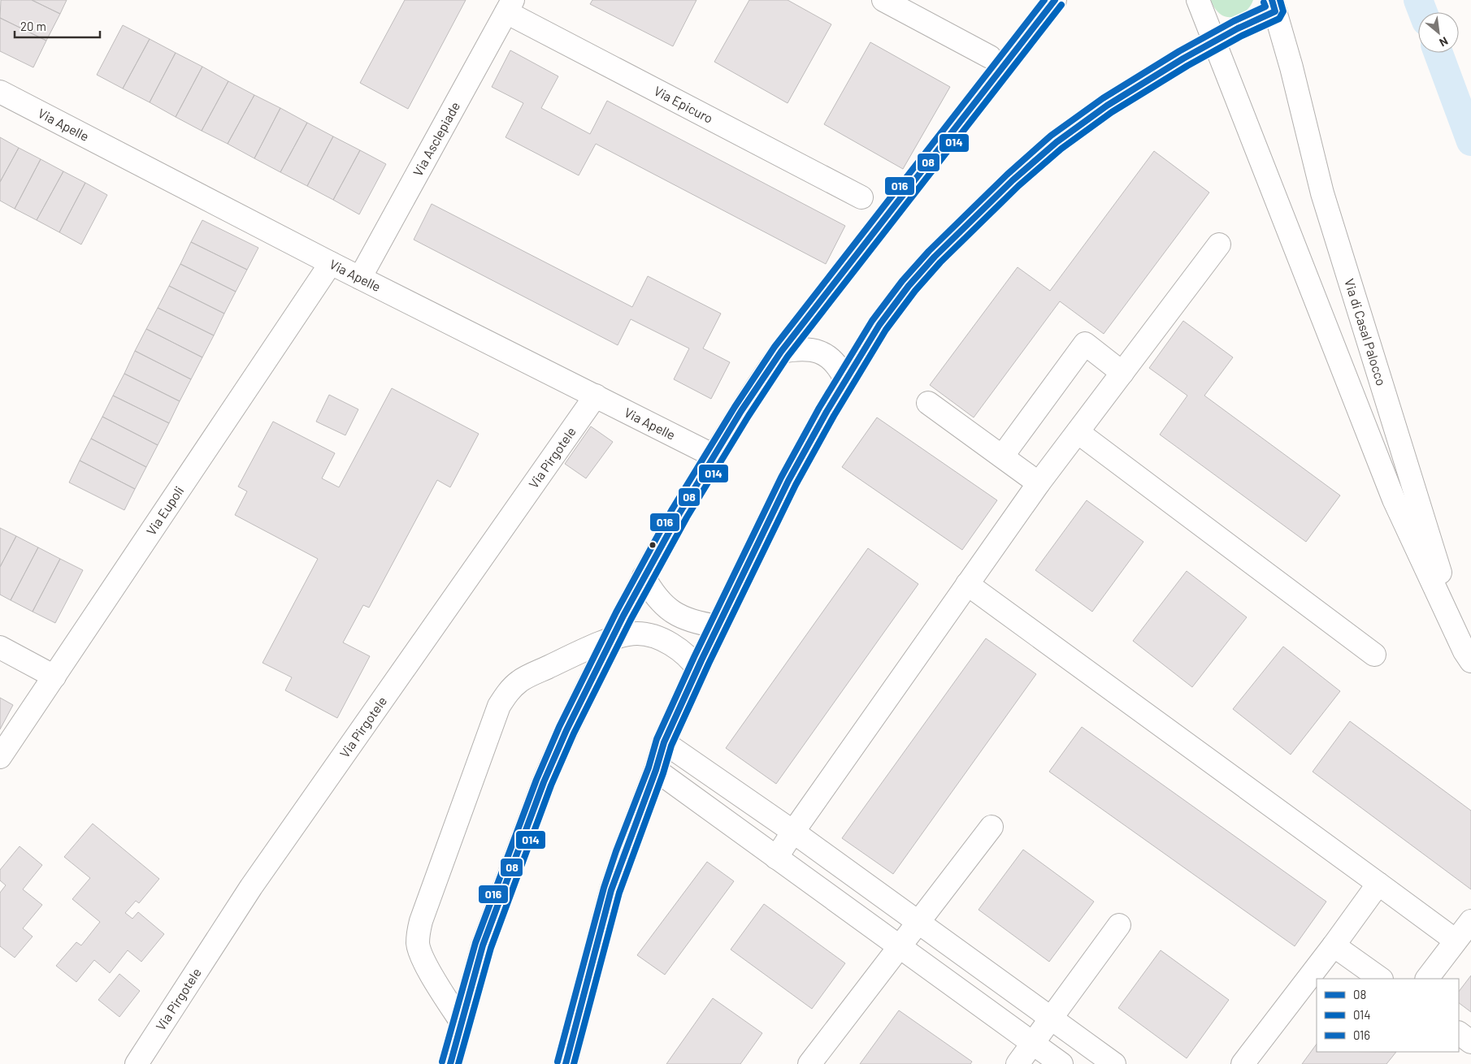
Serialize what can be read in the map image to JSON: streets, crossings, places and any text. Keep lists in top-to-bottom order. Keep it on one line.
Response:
{"streets":{"street":["Via Epicuro","Via Apelle","Via Asclepiade","Via di Casal Palocco","Via Pirgotele","Via Eupoli"]},"crossings":[["Via Epicuro","Via Asclepiade"],["Via Apelle","Via Asclepiade"],["Via Apelle","Via Pirgotele"],["Via Apelle","Via Eupoli"]],"lines":["transit line 08","transit line 014","transit line 016"],"legend":["08","014","016"],"scale_bar":"20 m","north":"bottom right"}
